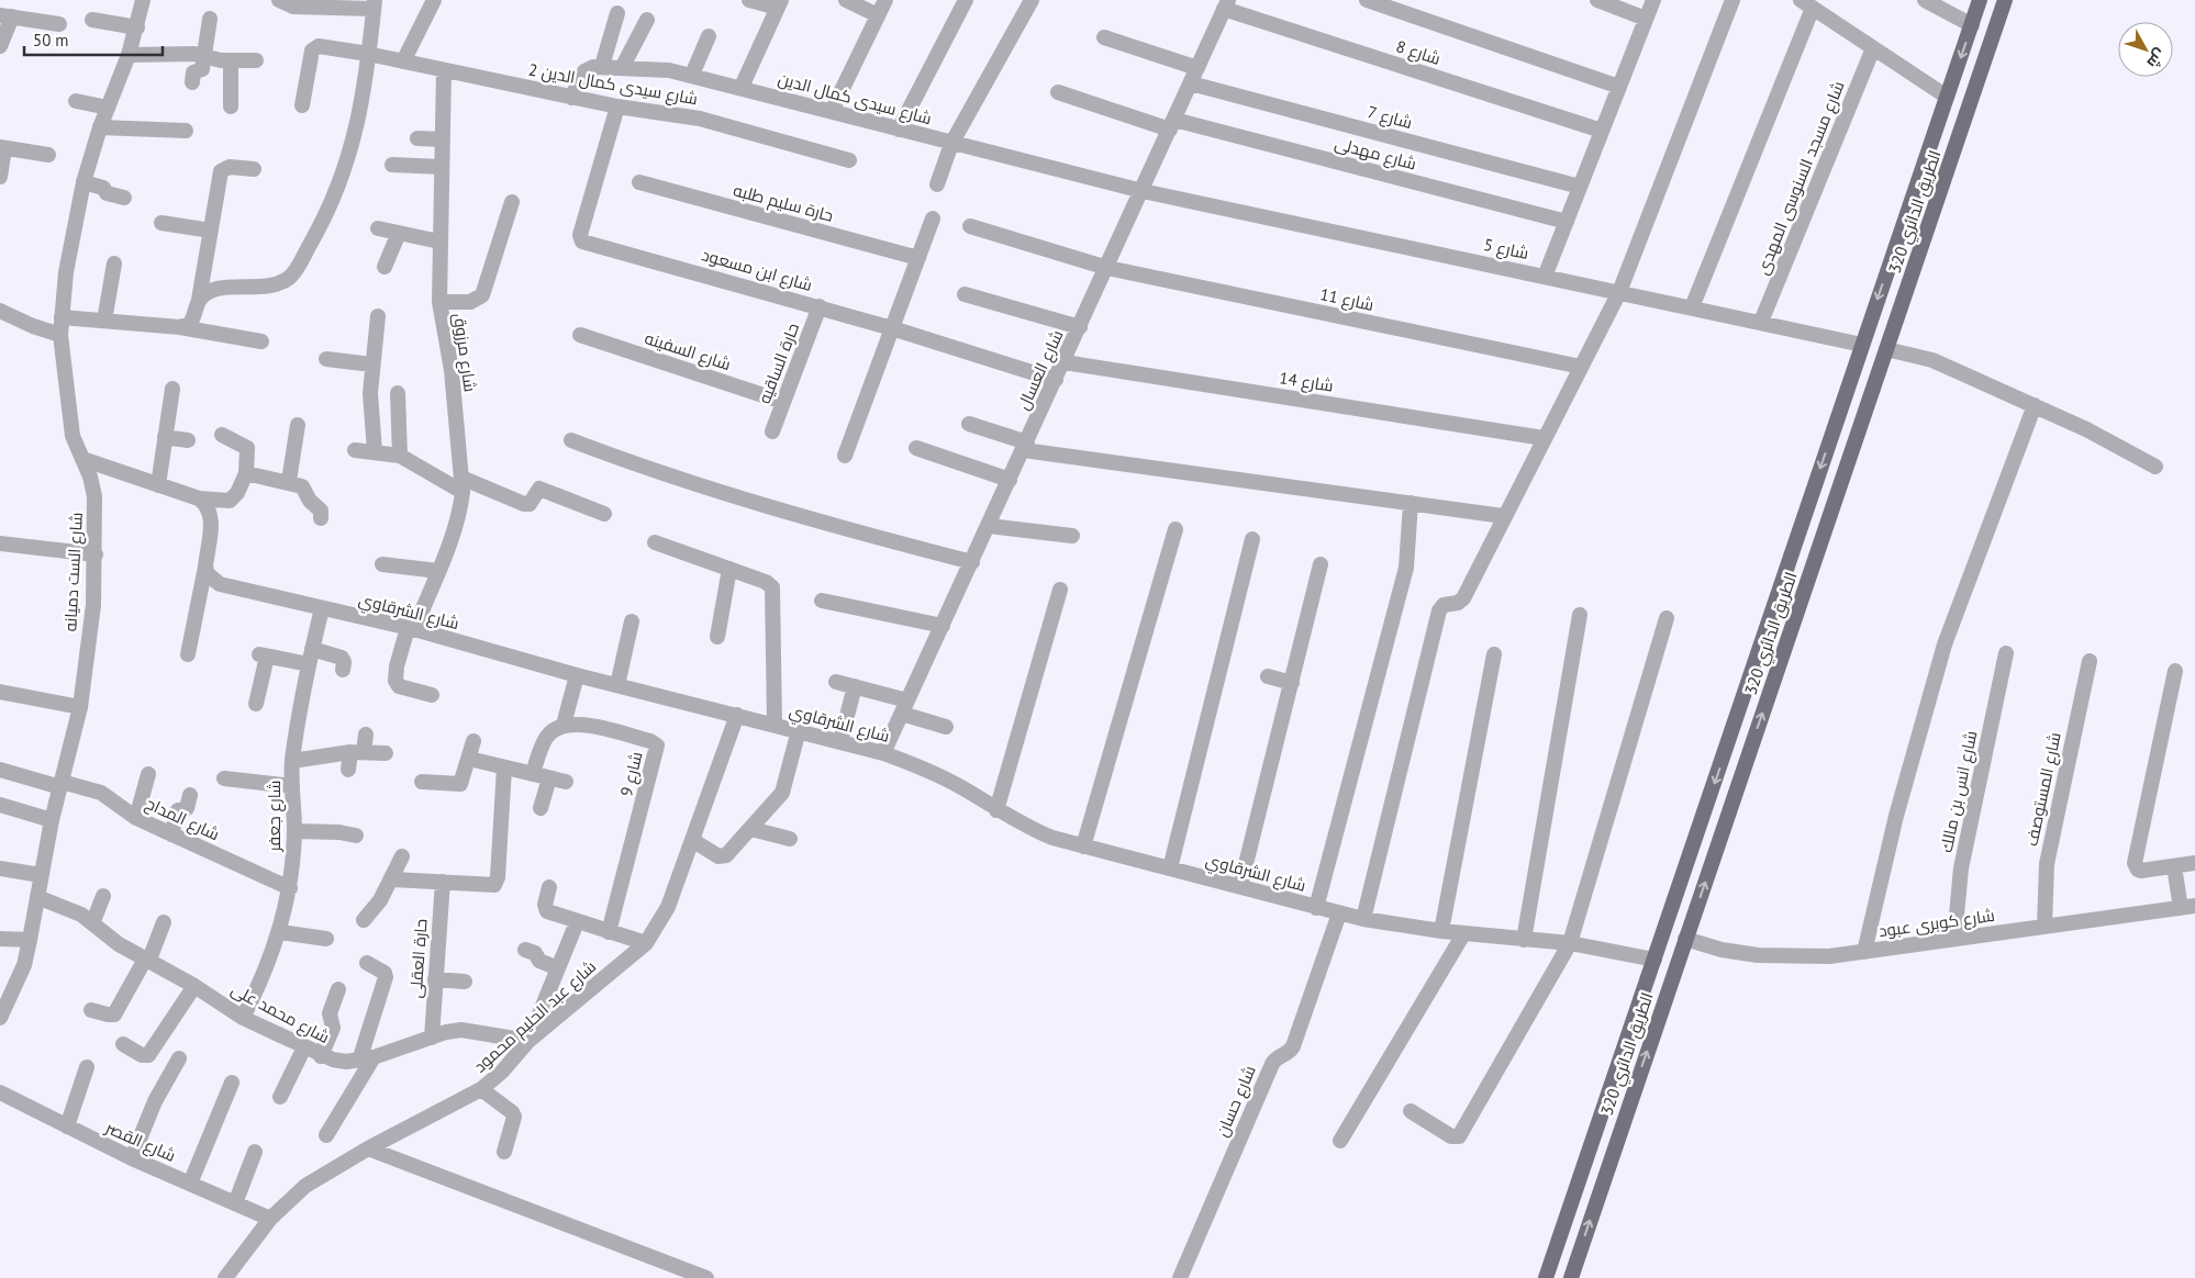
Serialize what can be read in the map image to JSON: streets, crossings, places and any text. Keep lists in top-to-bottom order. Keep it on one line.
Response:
{"streets":{"main road":["الطريق الدائري 320"],"street":["شارع 8","شارع سيدى كمال الدين 2","شارع سيدى كمال الدين","شارع 7","شارع مهدلى","شارع مسجد السنوسى المهدى","حارة سليم طلبه","شارع 5","شارع ابن مسعود","شارع 11","شارع السفينه","شارع مرزوق","حارة الساقيه","شارع العسال","شارع 14","شارع الست دميانه","شارع الشرقاوي","شارع 9","شارع المستوصف","شارع انس بن مالك","شارع جعفر","شارع المداح","شارع كوبرى عبود","حارة العقلى","شارع محمد على","شارع عبد الحليم محمود","شارع حسان","شارع القصر"]},"crossings":[["شارع 8","شارع العسال"],["شارع سيدى كمال الدين 2","شارع ابن مسعود"],["شارع سيدى كمال الدين 2","شارع مرزوق"],["شارع سيدى كمال الدين","شارع 5"],["شارع سيدى كمال الدين","شارع العسال"],["شارع 7","شارع العسال"],["شارع مهدلى","شارع العسال"],["شارع مسجد السنوسى المهدى","شارع 5"],["الطريق الدائري 320","شارع 5"],["الطريق الدائري 320","شارع الشرقاوي"],["الطريق الدائري 320","شارع كوبرى عبود"],["شارع 5","شارع العسال"],["شارع ابن مسعود","حارة الساقيه"],["شارع ابن مسعود","شارع العسال"],["شارع 11","شارع العسال"],["شارع السفينه","حارة الساقيه"],["شارع مرزوق","شارع الشرقاوي"],["شارع العسال","شارع 14"],["شارع العسال","شارع الشرقاوي"],["شارع الست دميانه","شارع المداح"],["شارع الست دميانه","شارع محمد على"],["شارع الشرقاوي","شارع جعفر"],["شارع الشرقاوي","شارع عبد الحليم محمود"],["شارع الشرقاوي","شارع حسان"],["شارع المستوصف","شارع كوبرى عبود"],["شارع انس بن مالك","شارع كوبرى عبود"],["شارع جعفر","شارع المداح"],["شارع جعفر","شارع محمد على"],["حارة العقلى","شارع محمد على"],["شارع محمد على","شارع عبد الحليم محمود"],["شارع عبد الحليم محمود","شارع القصر"]],"scale_bar":"50 m","north":"bottom right"}
